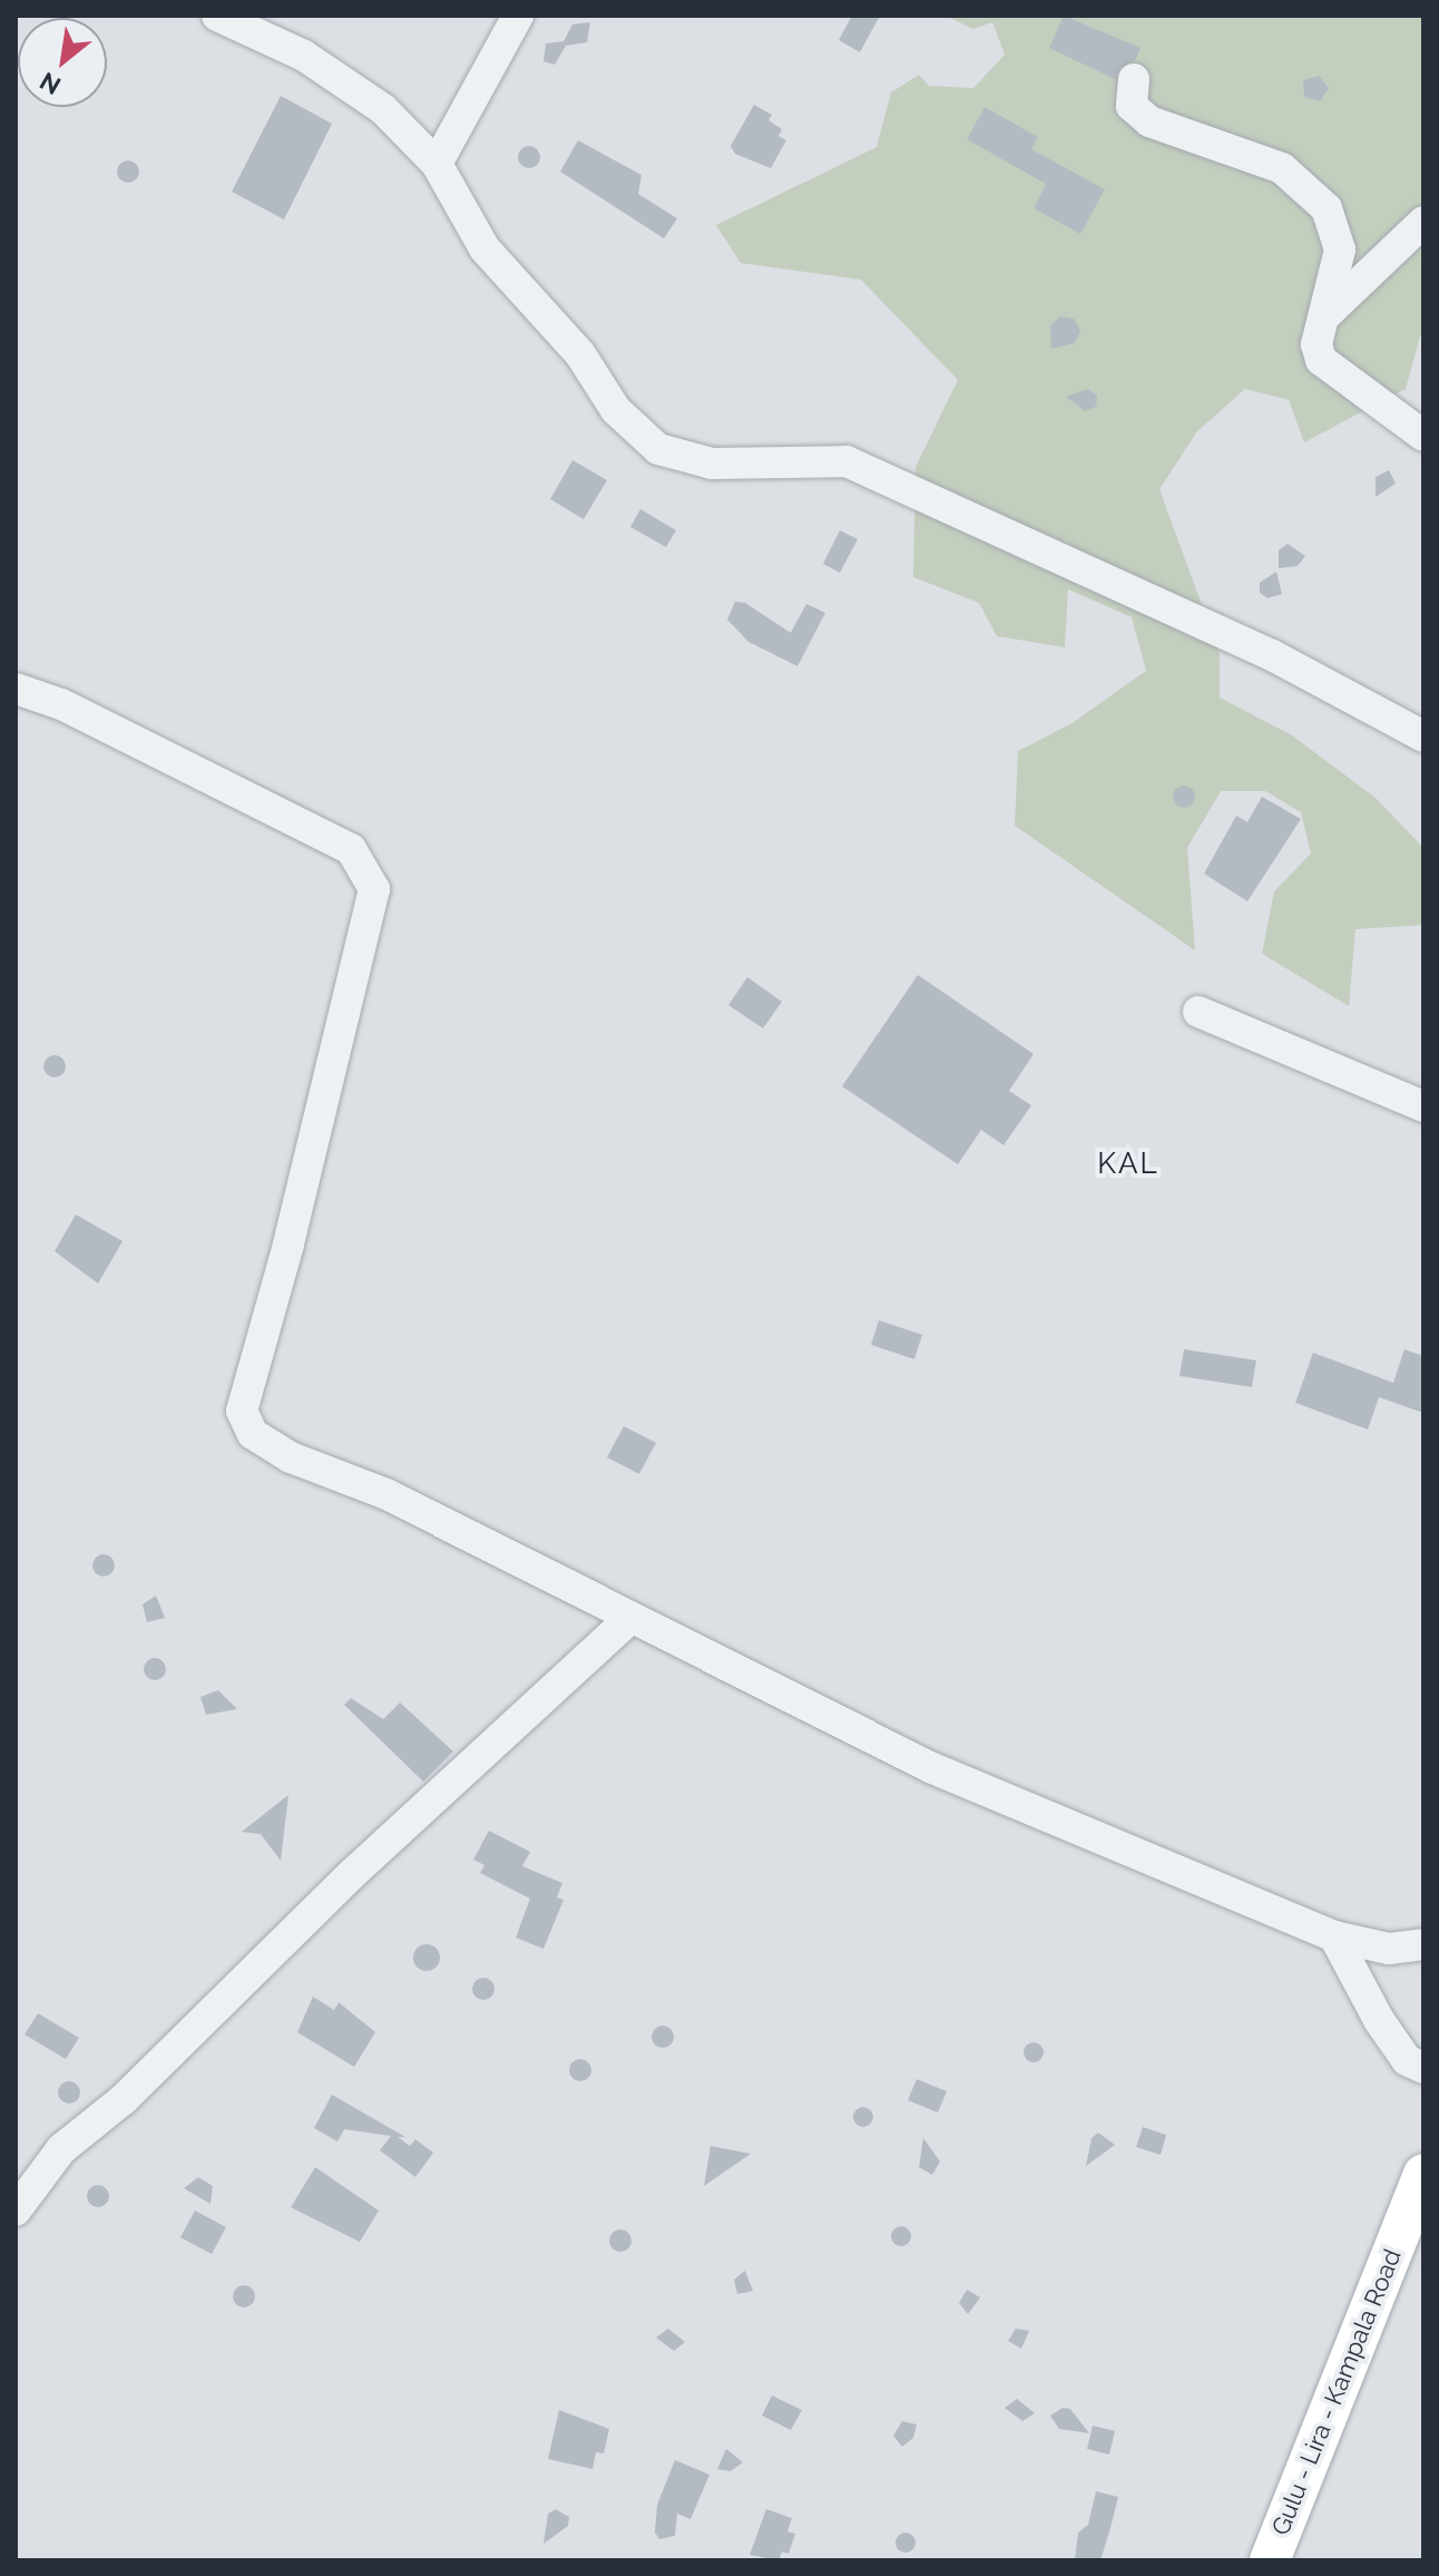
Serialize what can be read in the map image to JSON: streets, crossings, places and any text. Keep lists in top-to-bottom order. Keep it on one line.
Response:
{"streets":{"main road":["Gulu - Lira - Kampala Road"]},"districts":["KAL"],"north":"bottom left"}
